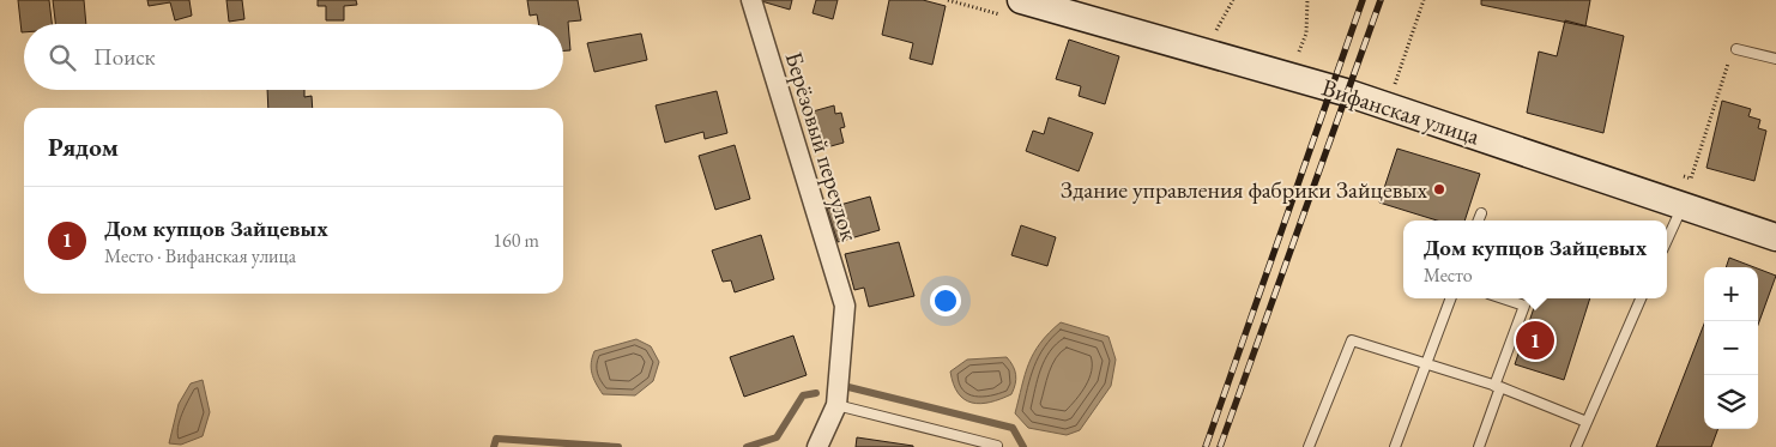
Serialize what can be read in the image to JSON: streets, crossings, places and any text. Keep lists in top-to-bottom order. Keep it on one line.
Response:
{"streets":{"main road":["Вифанская улица"],"street":["Берёзовый переулок"]},"places":["Здание управления фабрики Зайцевых"],"page":{"search":"Поиск","heading":"Рядом","list":[{"mark":"1","name":"Дом купцов Зайцевых","note":"Место · Вифанская улица","value":"160 m"}],"popup":["Дом купцов Зайцевых","Место"],"map_buttons":["+","−"],"pins":"1"}}
